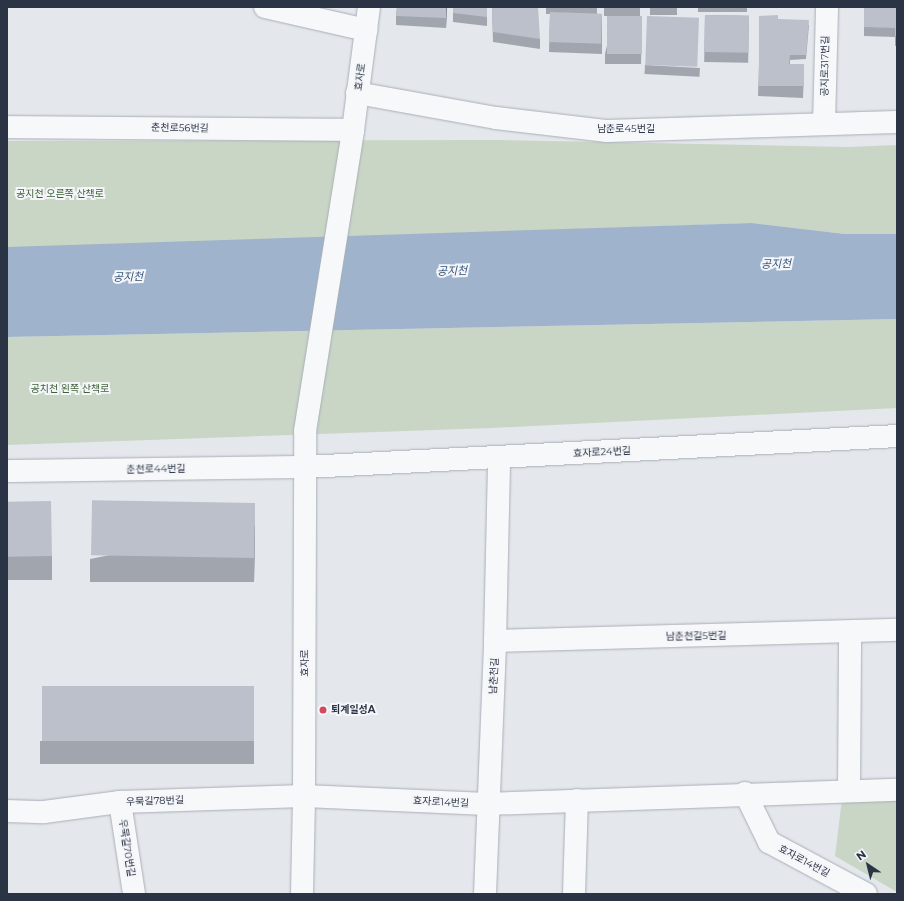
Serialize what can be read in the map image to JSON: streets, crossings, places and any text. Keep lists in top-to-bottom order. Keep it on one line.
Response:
{"streets":{"street":["공지로317번길","효자로","춘천로56번길","남춘로45번길","효자로24번길","춘천로44번길","남춘천길5번길","남춘천길","우묵길78번길","효자로14번길","우묵길70번길"]},"crossings":[["공지로317번길","남춘로45번길"],["효자로","춘천로56번길"],["효자로","남춘로45번길"],["효자로","효자로24번길"],["효자로","춘천로44번길"],["효자로","우묵길78번길"],["효자로","효자로14번길"],["효자로24번길","춘천로44번길"],["효자로24번길","남춘천길"],["남춘천길5번길","남춘천길"],["남춘천길","효자로14번길"],["우묵길78번길","효자로14번길"],["우묵길78번길","우묵길70번길"]],"water":["공지천"],"parks":["공지천 오른쪽 산책로","공치천 왼쪽 산책로"],"places":["퇴계일성A"],"north":"top left"}
